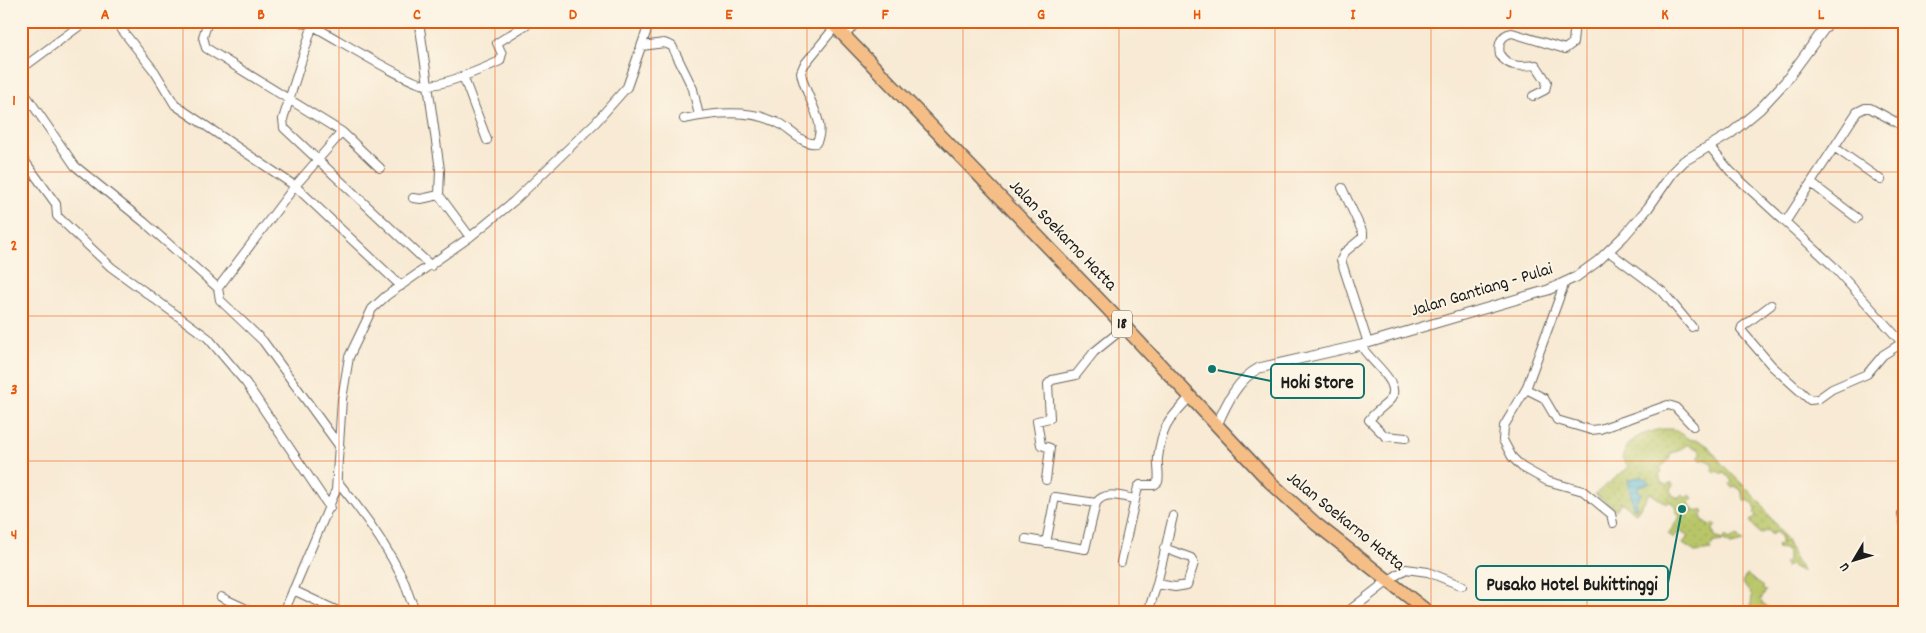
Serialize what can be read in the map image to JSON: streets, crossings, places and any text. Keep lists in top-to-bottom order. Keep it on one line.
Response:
{"streets":{"highway":["Jalan Soekarno Hatta","18"],"street":["Jalan Gantiang - Pulai"]},"crossings":[["Jalan Soekarno Hatta","Jalan Gantiang - Pulai"]],"places":["Hoki Store","Pusako Hotel Bukittinggi"],"north":"bottom left","grid":{"columns":["A","B","C","D","E","F","G","H","I","J","K","L"],"rows":["1","2","3","4"]}}
